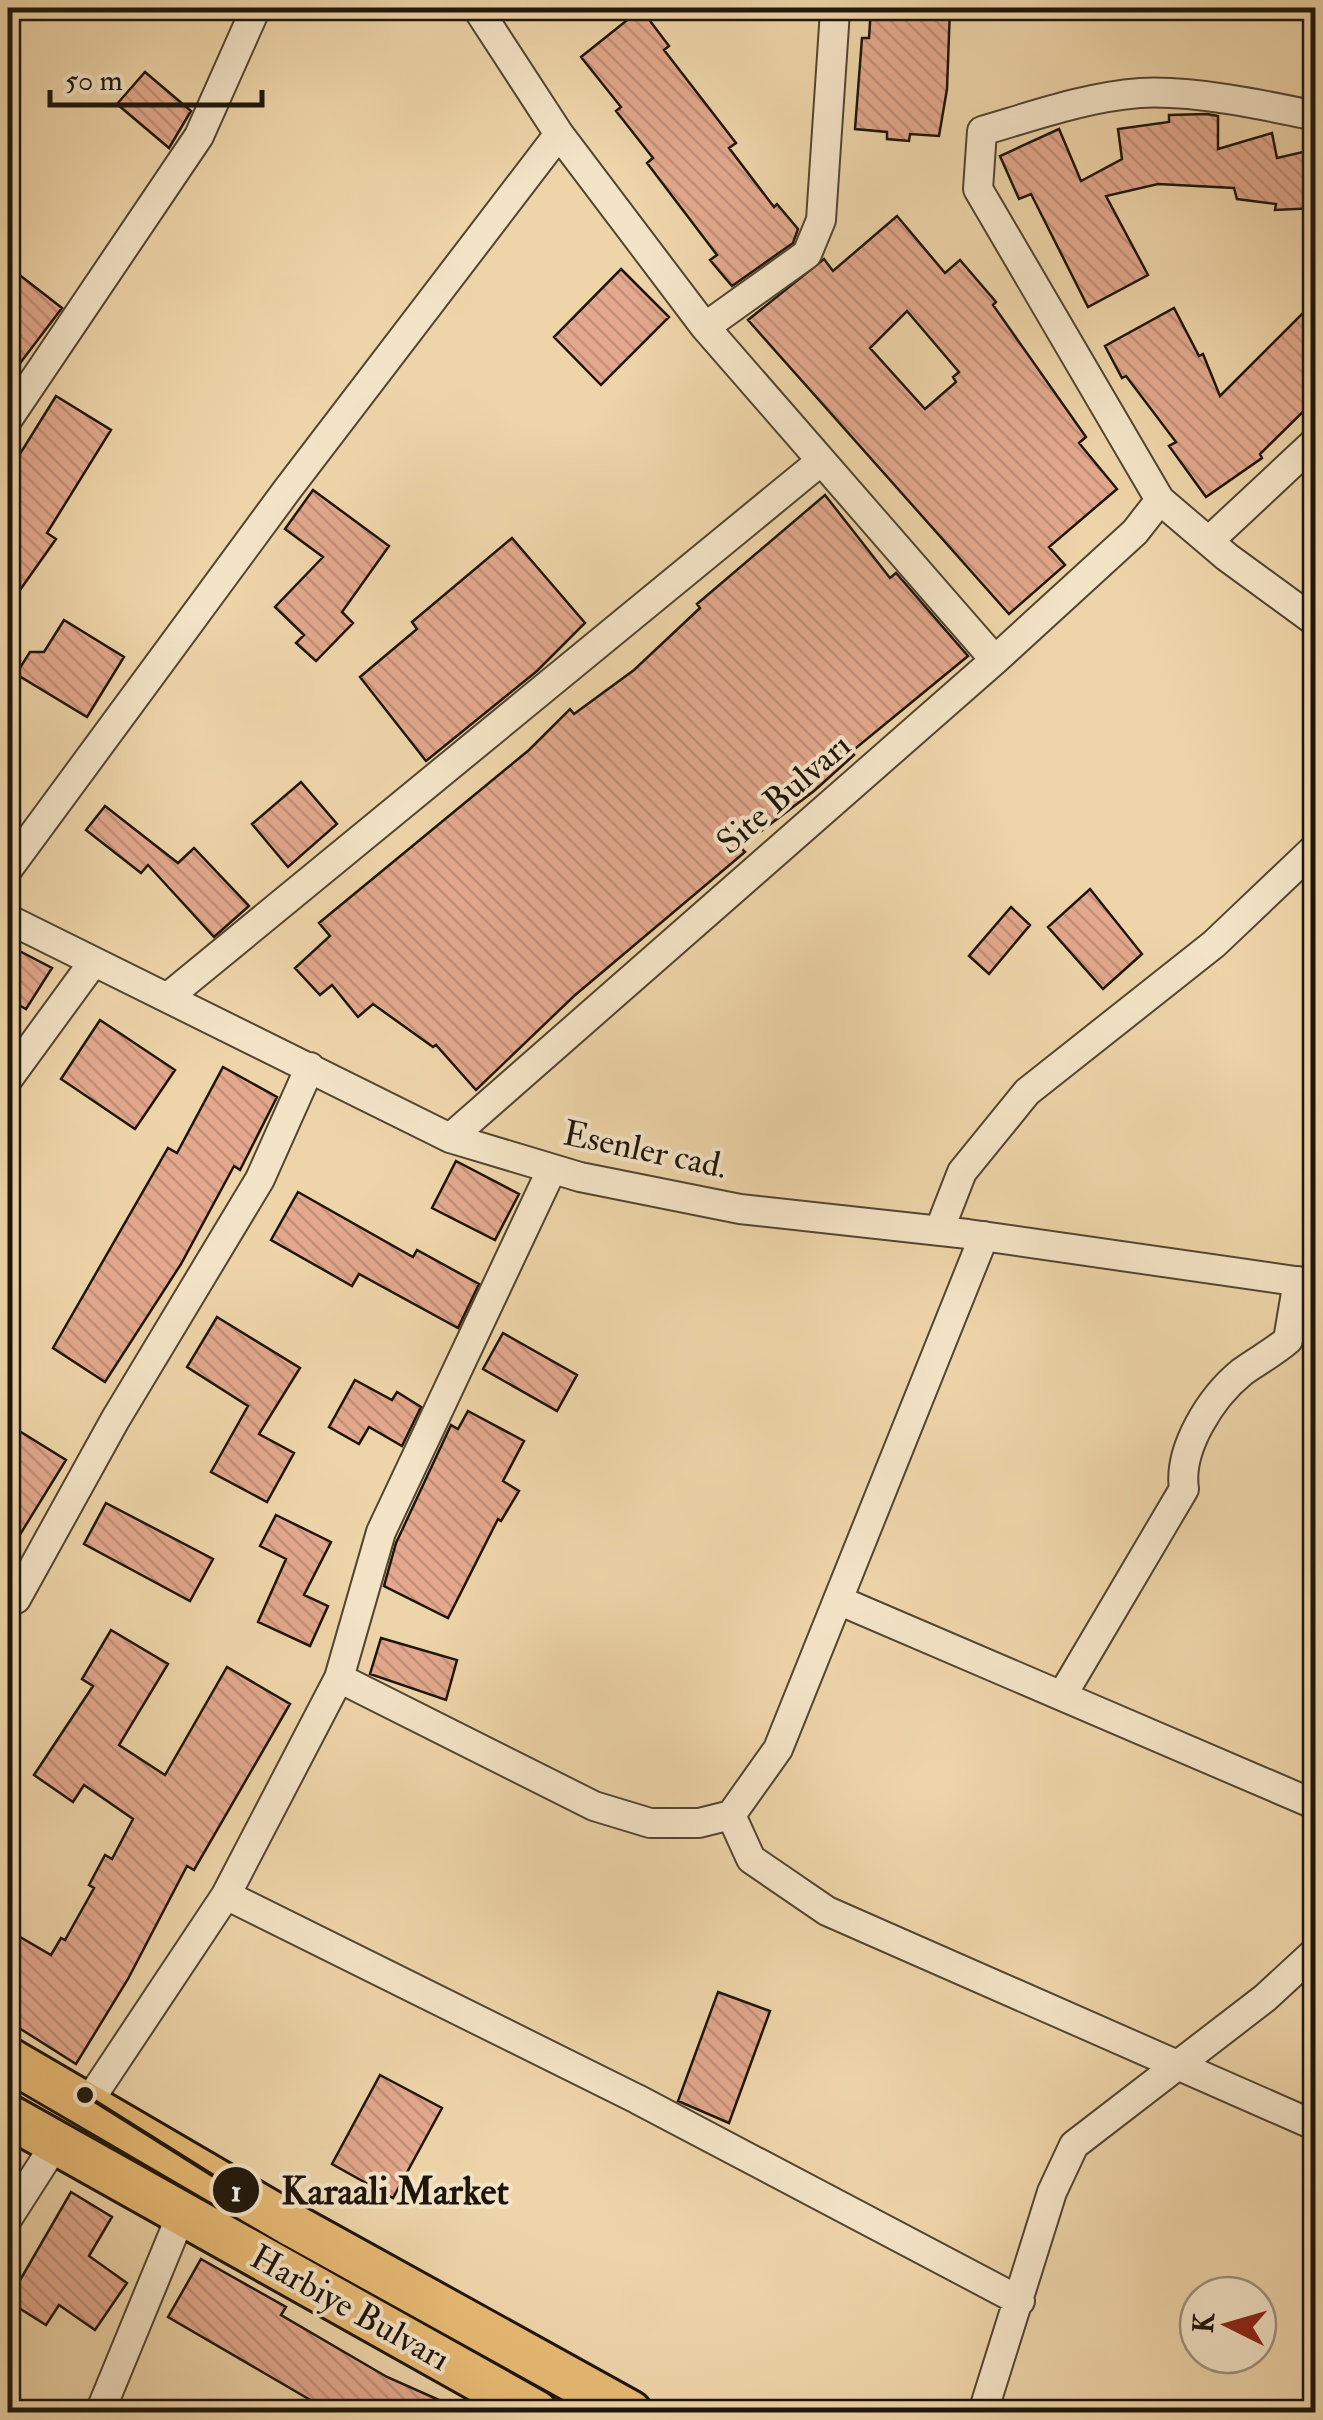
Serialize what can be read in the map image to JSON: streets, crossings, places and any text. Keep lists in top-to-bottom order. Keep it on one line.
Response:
{"streets":{"main road":["Harbiye Bulvarı"],"street":["Site Bulvarı","Esenler cad."]},"crossings":[["Site Bulvarı","Esenler cad."]],"places":["Karaali Market"],"scale_bar":"50 m","north":"left"}
